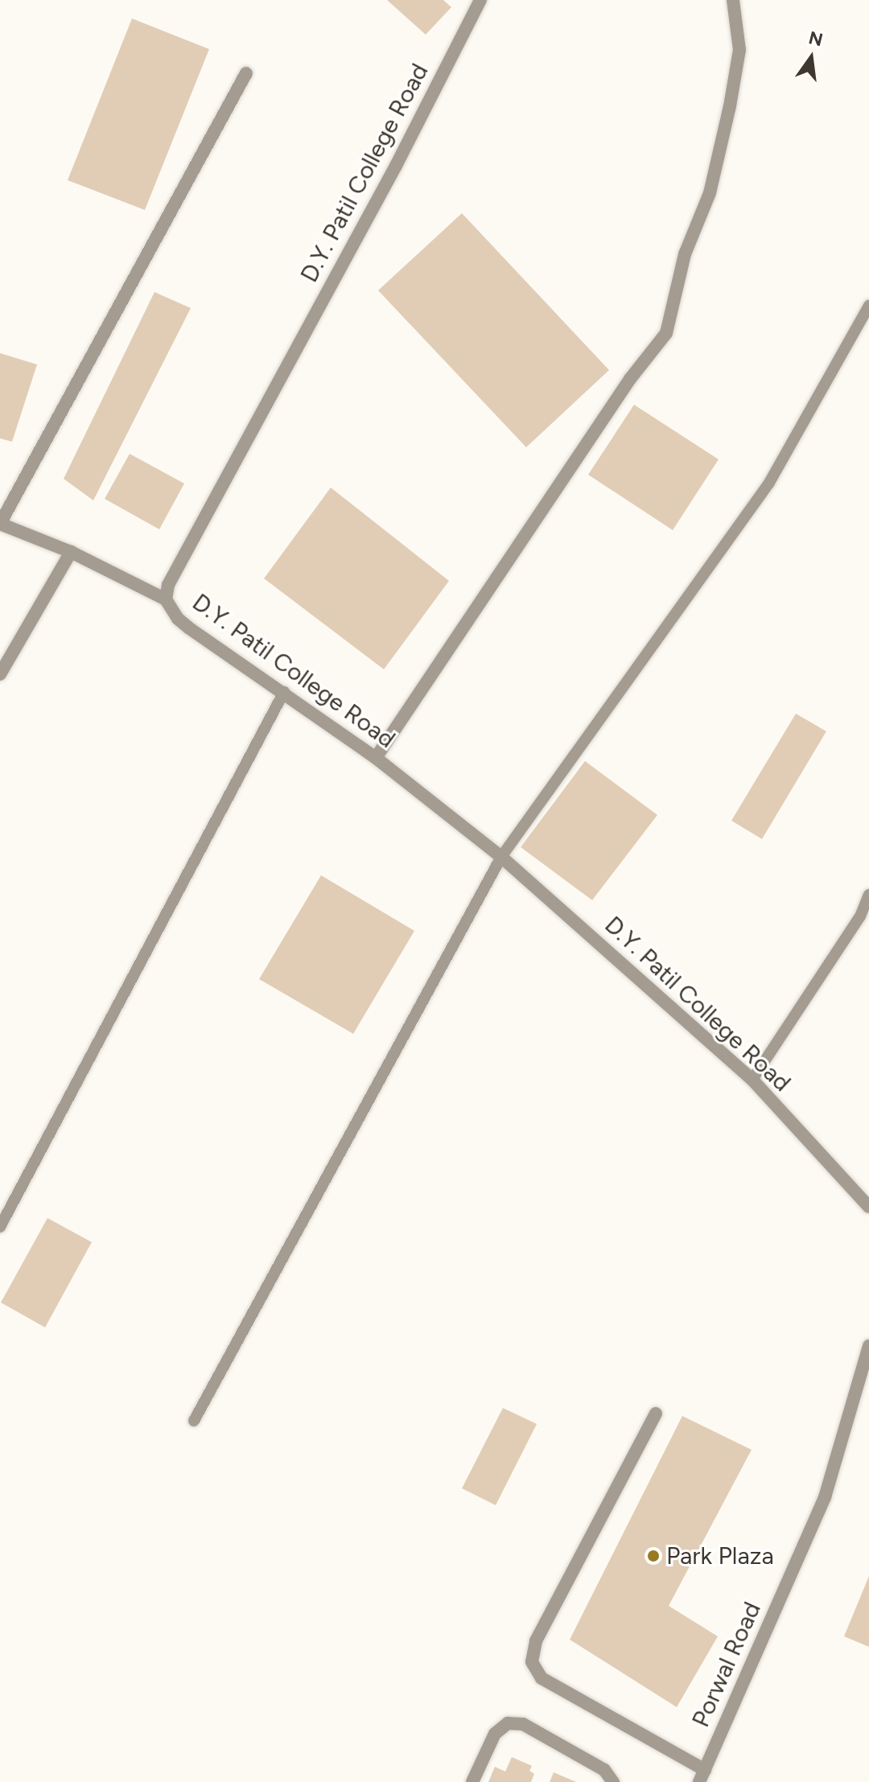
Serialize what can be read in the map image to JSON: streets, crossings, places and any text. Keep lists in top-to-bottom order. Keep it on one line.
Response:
{"streets":{"street":["D.Y. Patil College Road","Porwal Road"]},"places":["Park Plaza"],"north":"top"}
